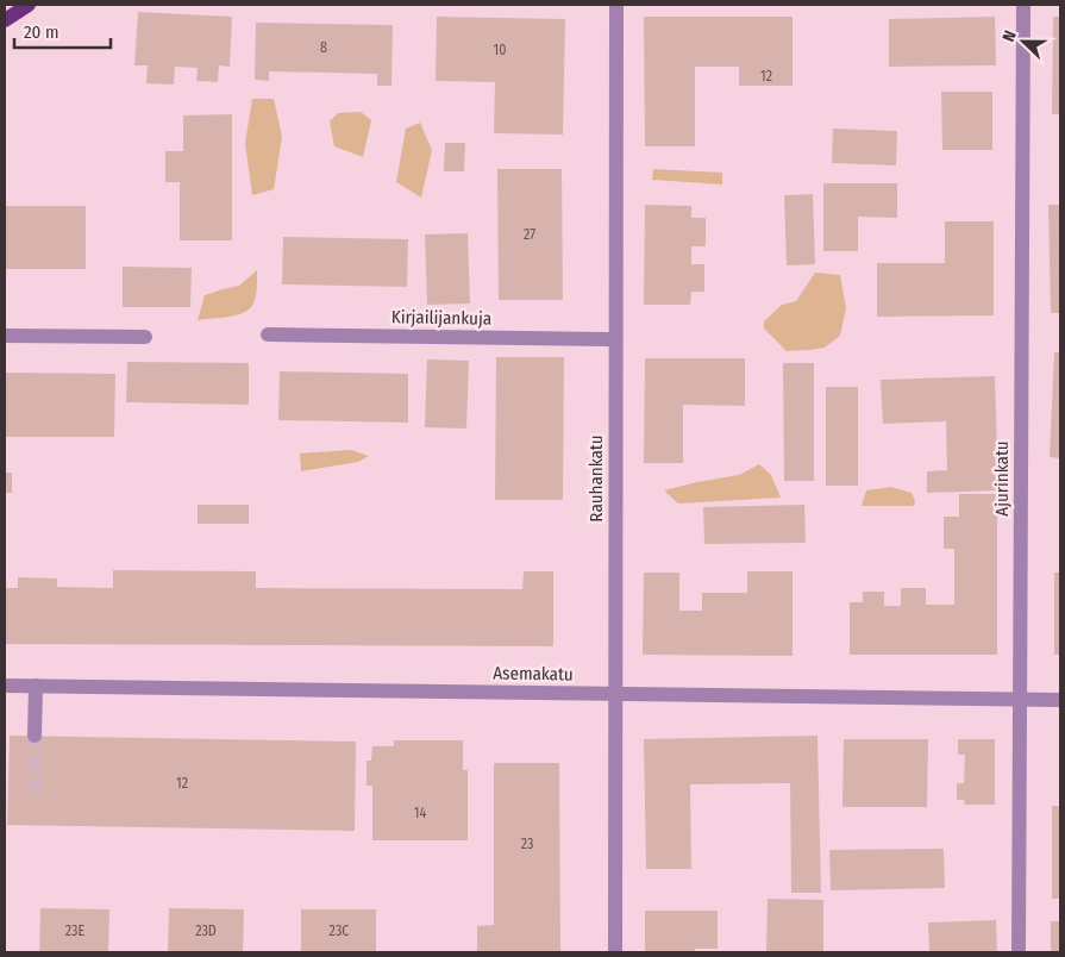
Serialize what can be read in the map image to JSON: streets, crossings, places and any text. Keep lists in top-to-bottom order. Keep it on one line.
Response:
{"streets":{"street":["Kirjailijankuja","Rauhankatu","Ajurinkatu","Asemakatu"]},"crossings":[["Kirjailijankuja","Rauhankatu"],["Rauhankatu","Asemakatu"],["Ajurinkatu","Asemakatu"]],"house_numbers":["8","10","12","27","12","14","23","23E","23D","23C"],"scale_bar":"20 m","north":"left"}
